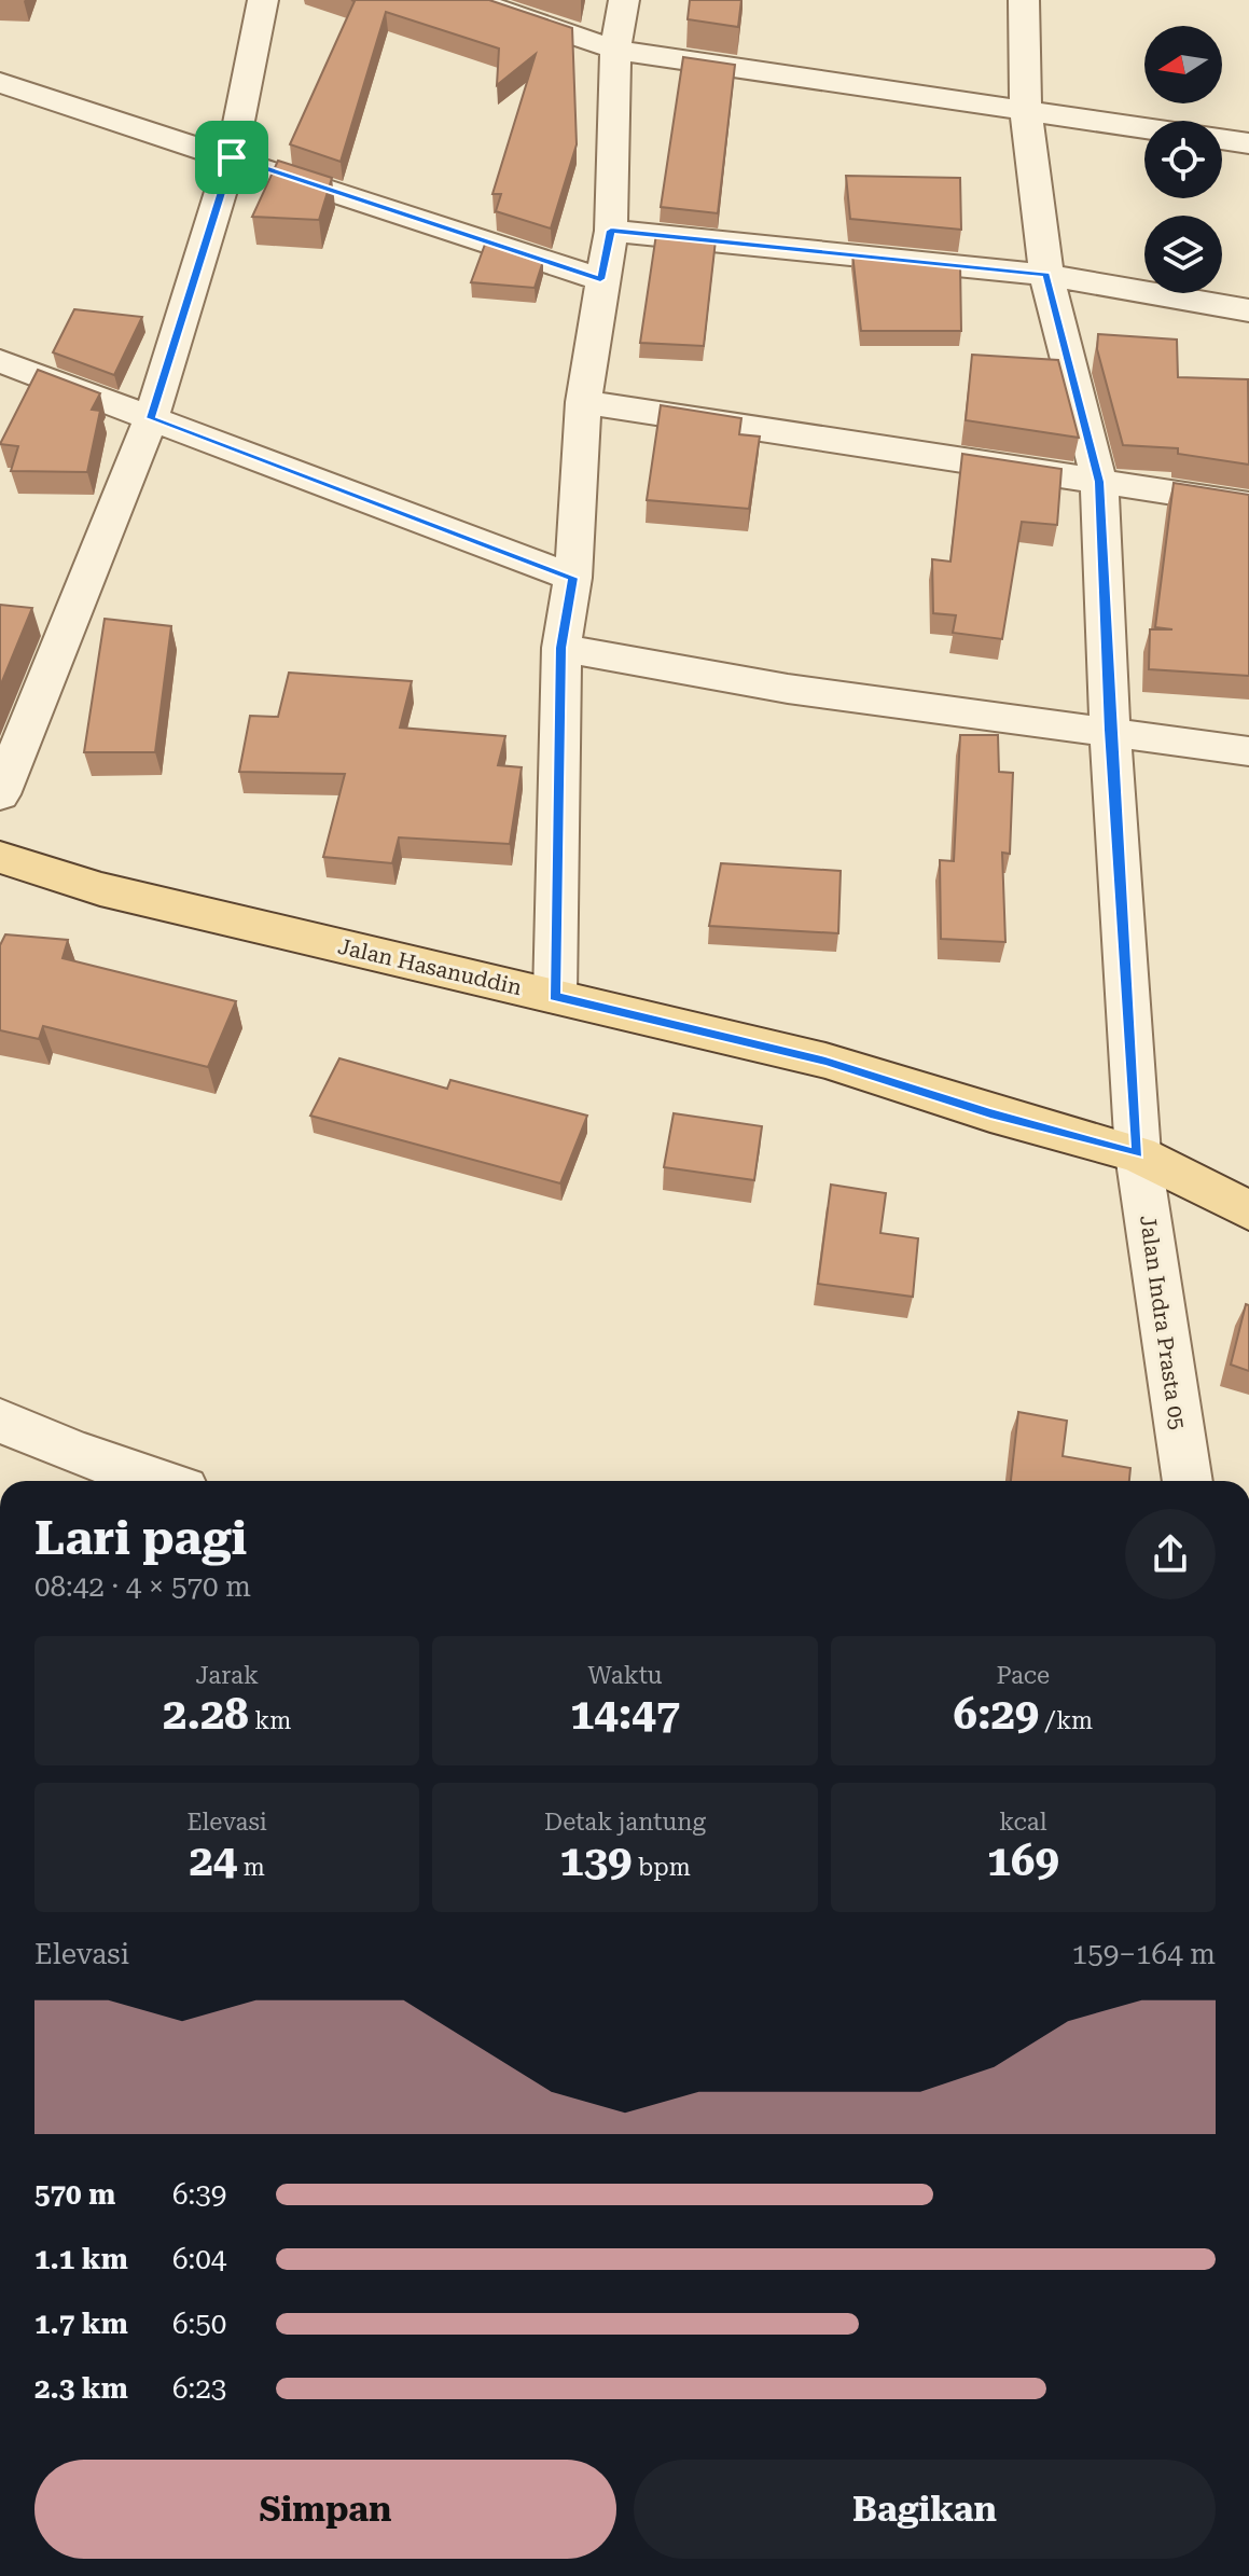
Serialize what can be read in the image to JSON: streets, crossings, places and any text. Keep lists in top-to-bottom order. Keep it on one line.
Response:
{"streets":{"main road":["Jalan Hasanuddin"],"street":["Jalan Indra Prasta 05"]},"crossings":[["Jalan Hasanuddin","Jalan Indra Prasta 05"]],"north":"left","page":{"heading":["Lari pagi","08:42 · 4 × 570 m"],"stats":[["Jarak","2.28 km"],["Waktu","14:47"],["Pace","6:29 /km"],["Elevasi","24 m"],["Detak jantung","139 bpm"],["kcal","169"]],"chart":["Elevasi","159–164 m"],"list":[{"name":"570 m","note":"6:39"},{"name":"1.1 km","note":"6:04"},{"name":"1.7 km","note":"6:50"},{"name":"2.3 km","note":"6:23"}],"buttons":["Simpan","Bagikan"]}}
